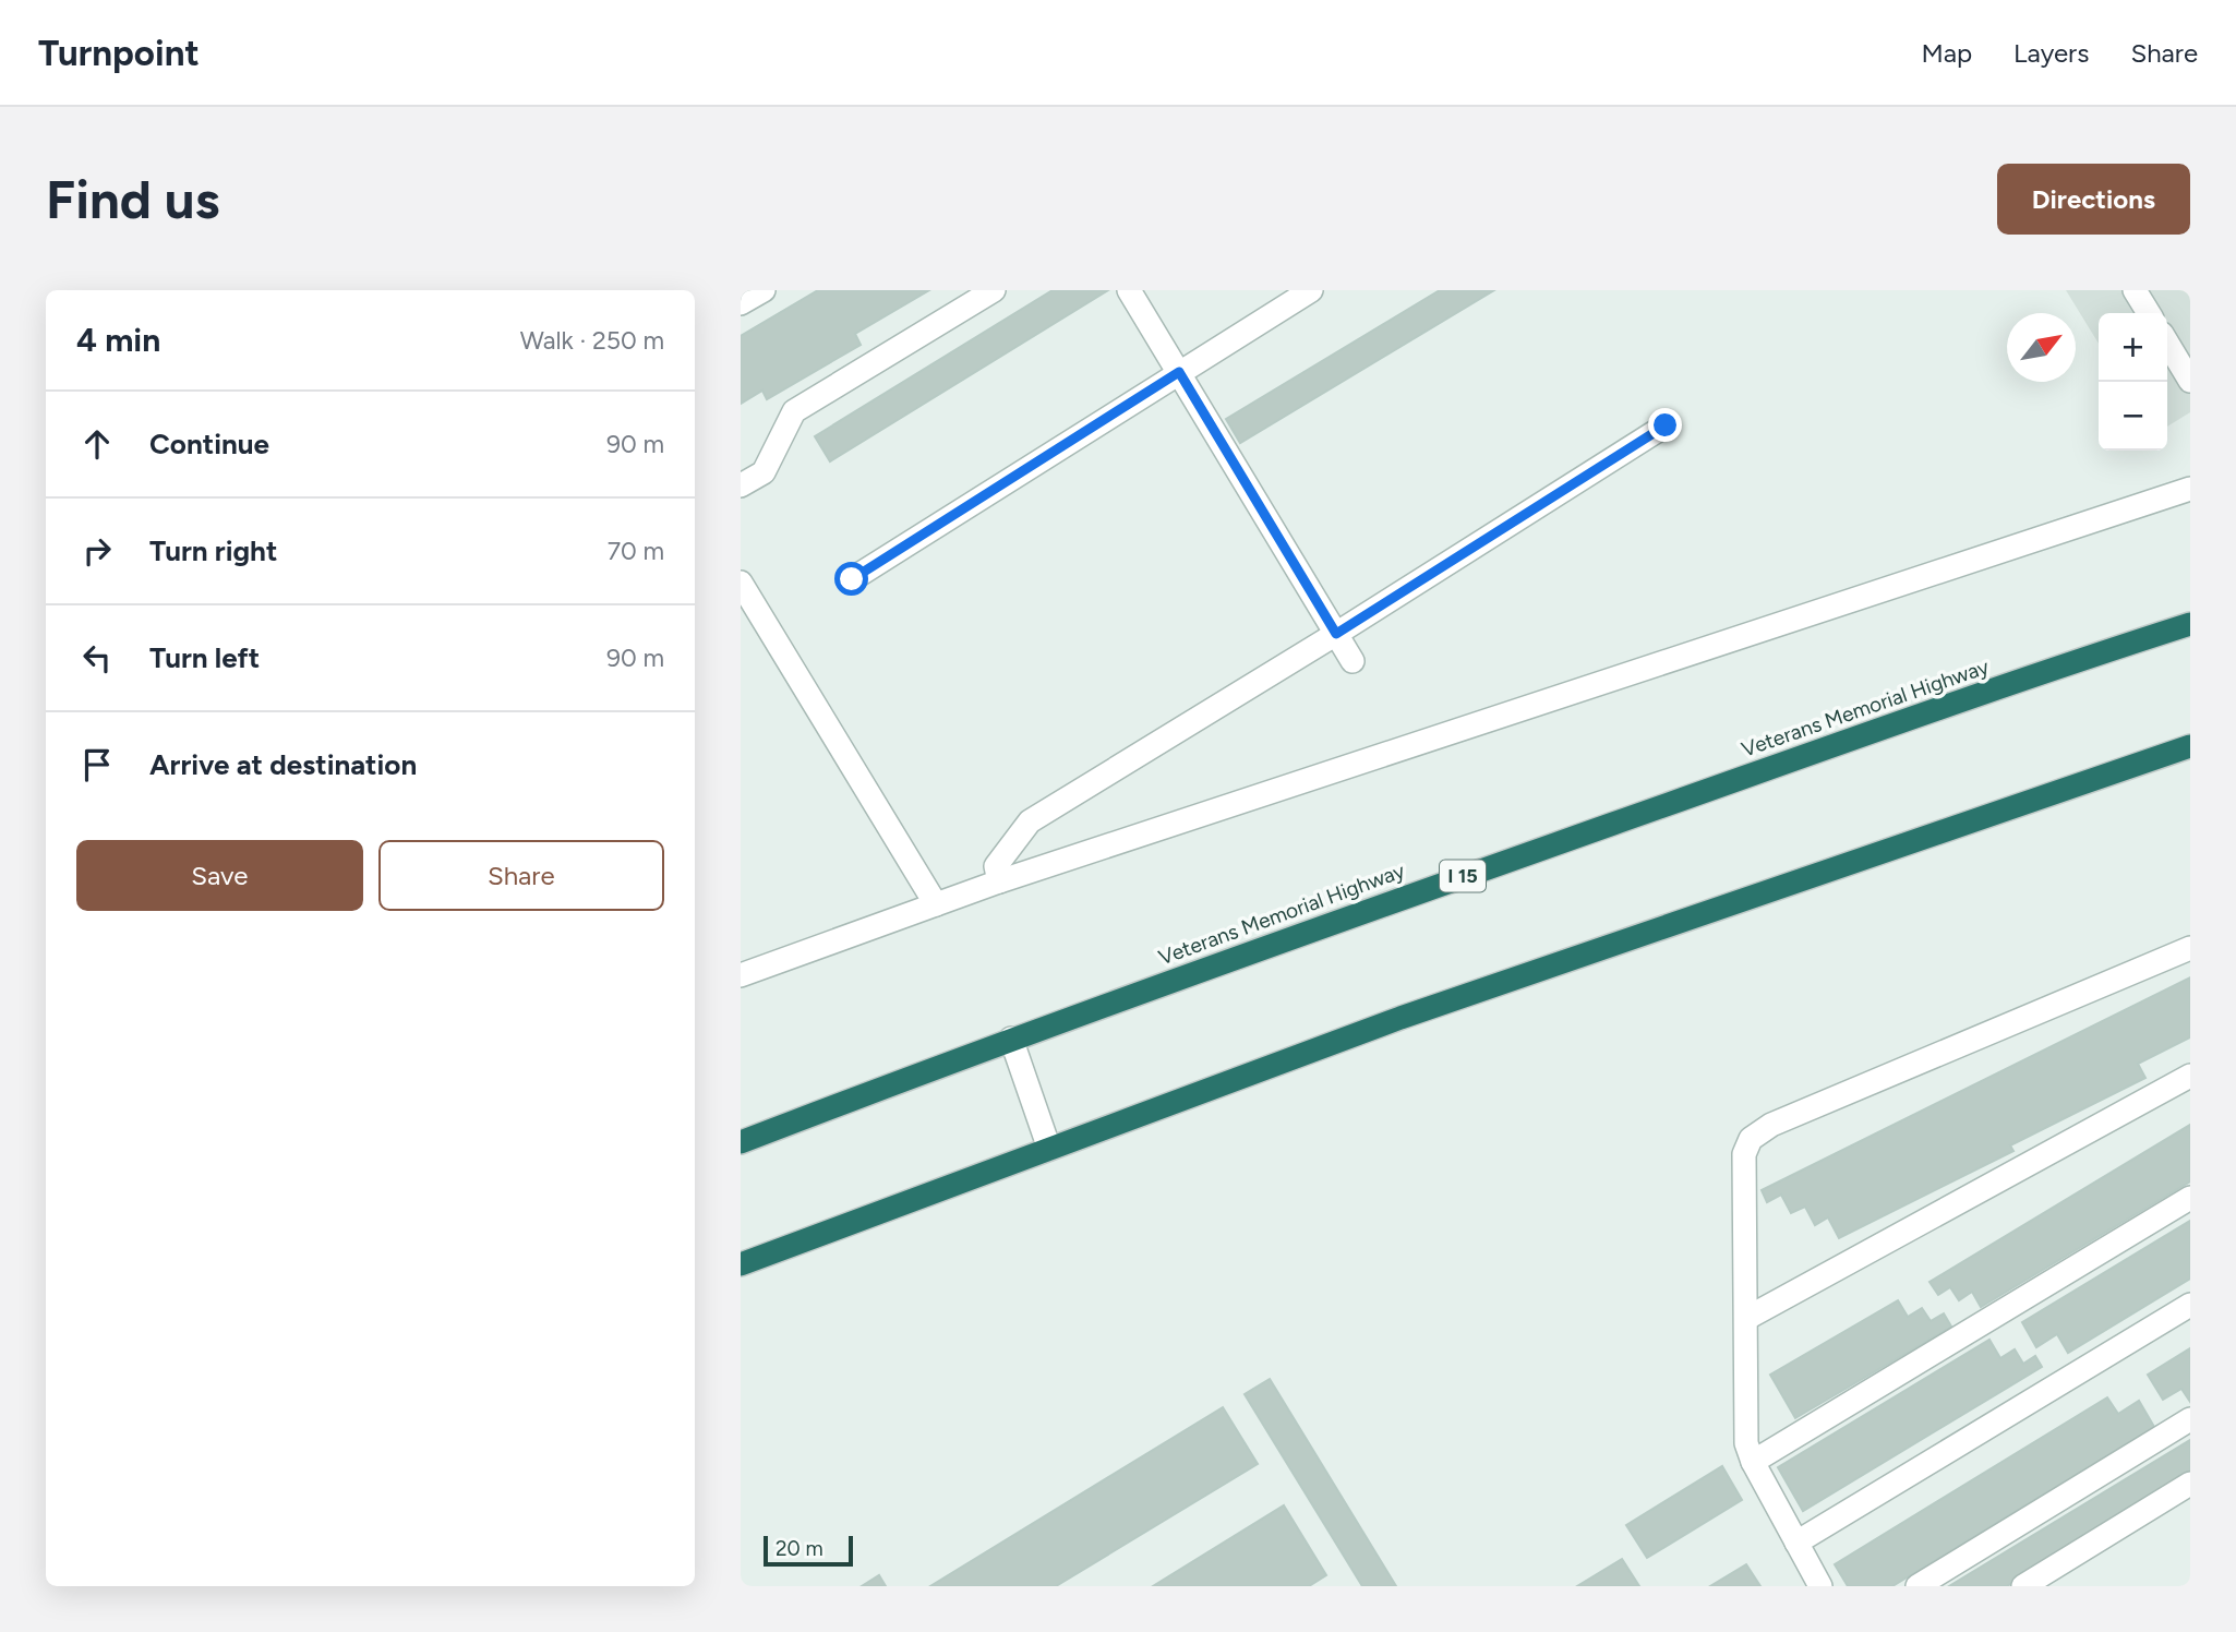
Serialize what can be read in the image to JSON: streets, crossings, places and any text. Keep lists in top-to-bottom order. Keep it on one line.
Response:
{"streets":{"highway":["Veterans Memorial Highway","I 15"]},"scale_bar":"20 m","north":"top right","page":{"header":"Turnpoint","nav":["Map","Layers","Share"],"buttons":["Directions",["Save","Share"]],"title":"Find us","heading":["4 min","Walk · 250 m"],"map_buttons":["+","−"],"list":[["Continue","90 m"],["Turn right","70 m"],["Turn left","90 m"],"Arrive at destination"],"scale":"20 m"}}
